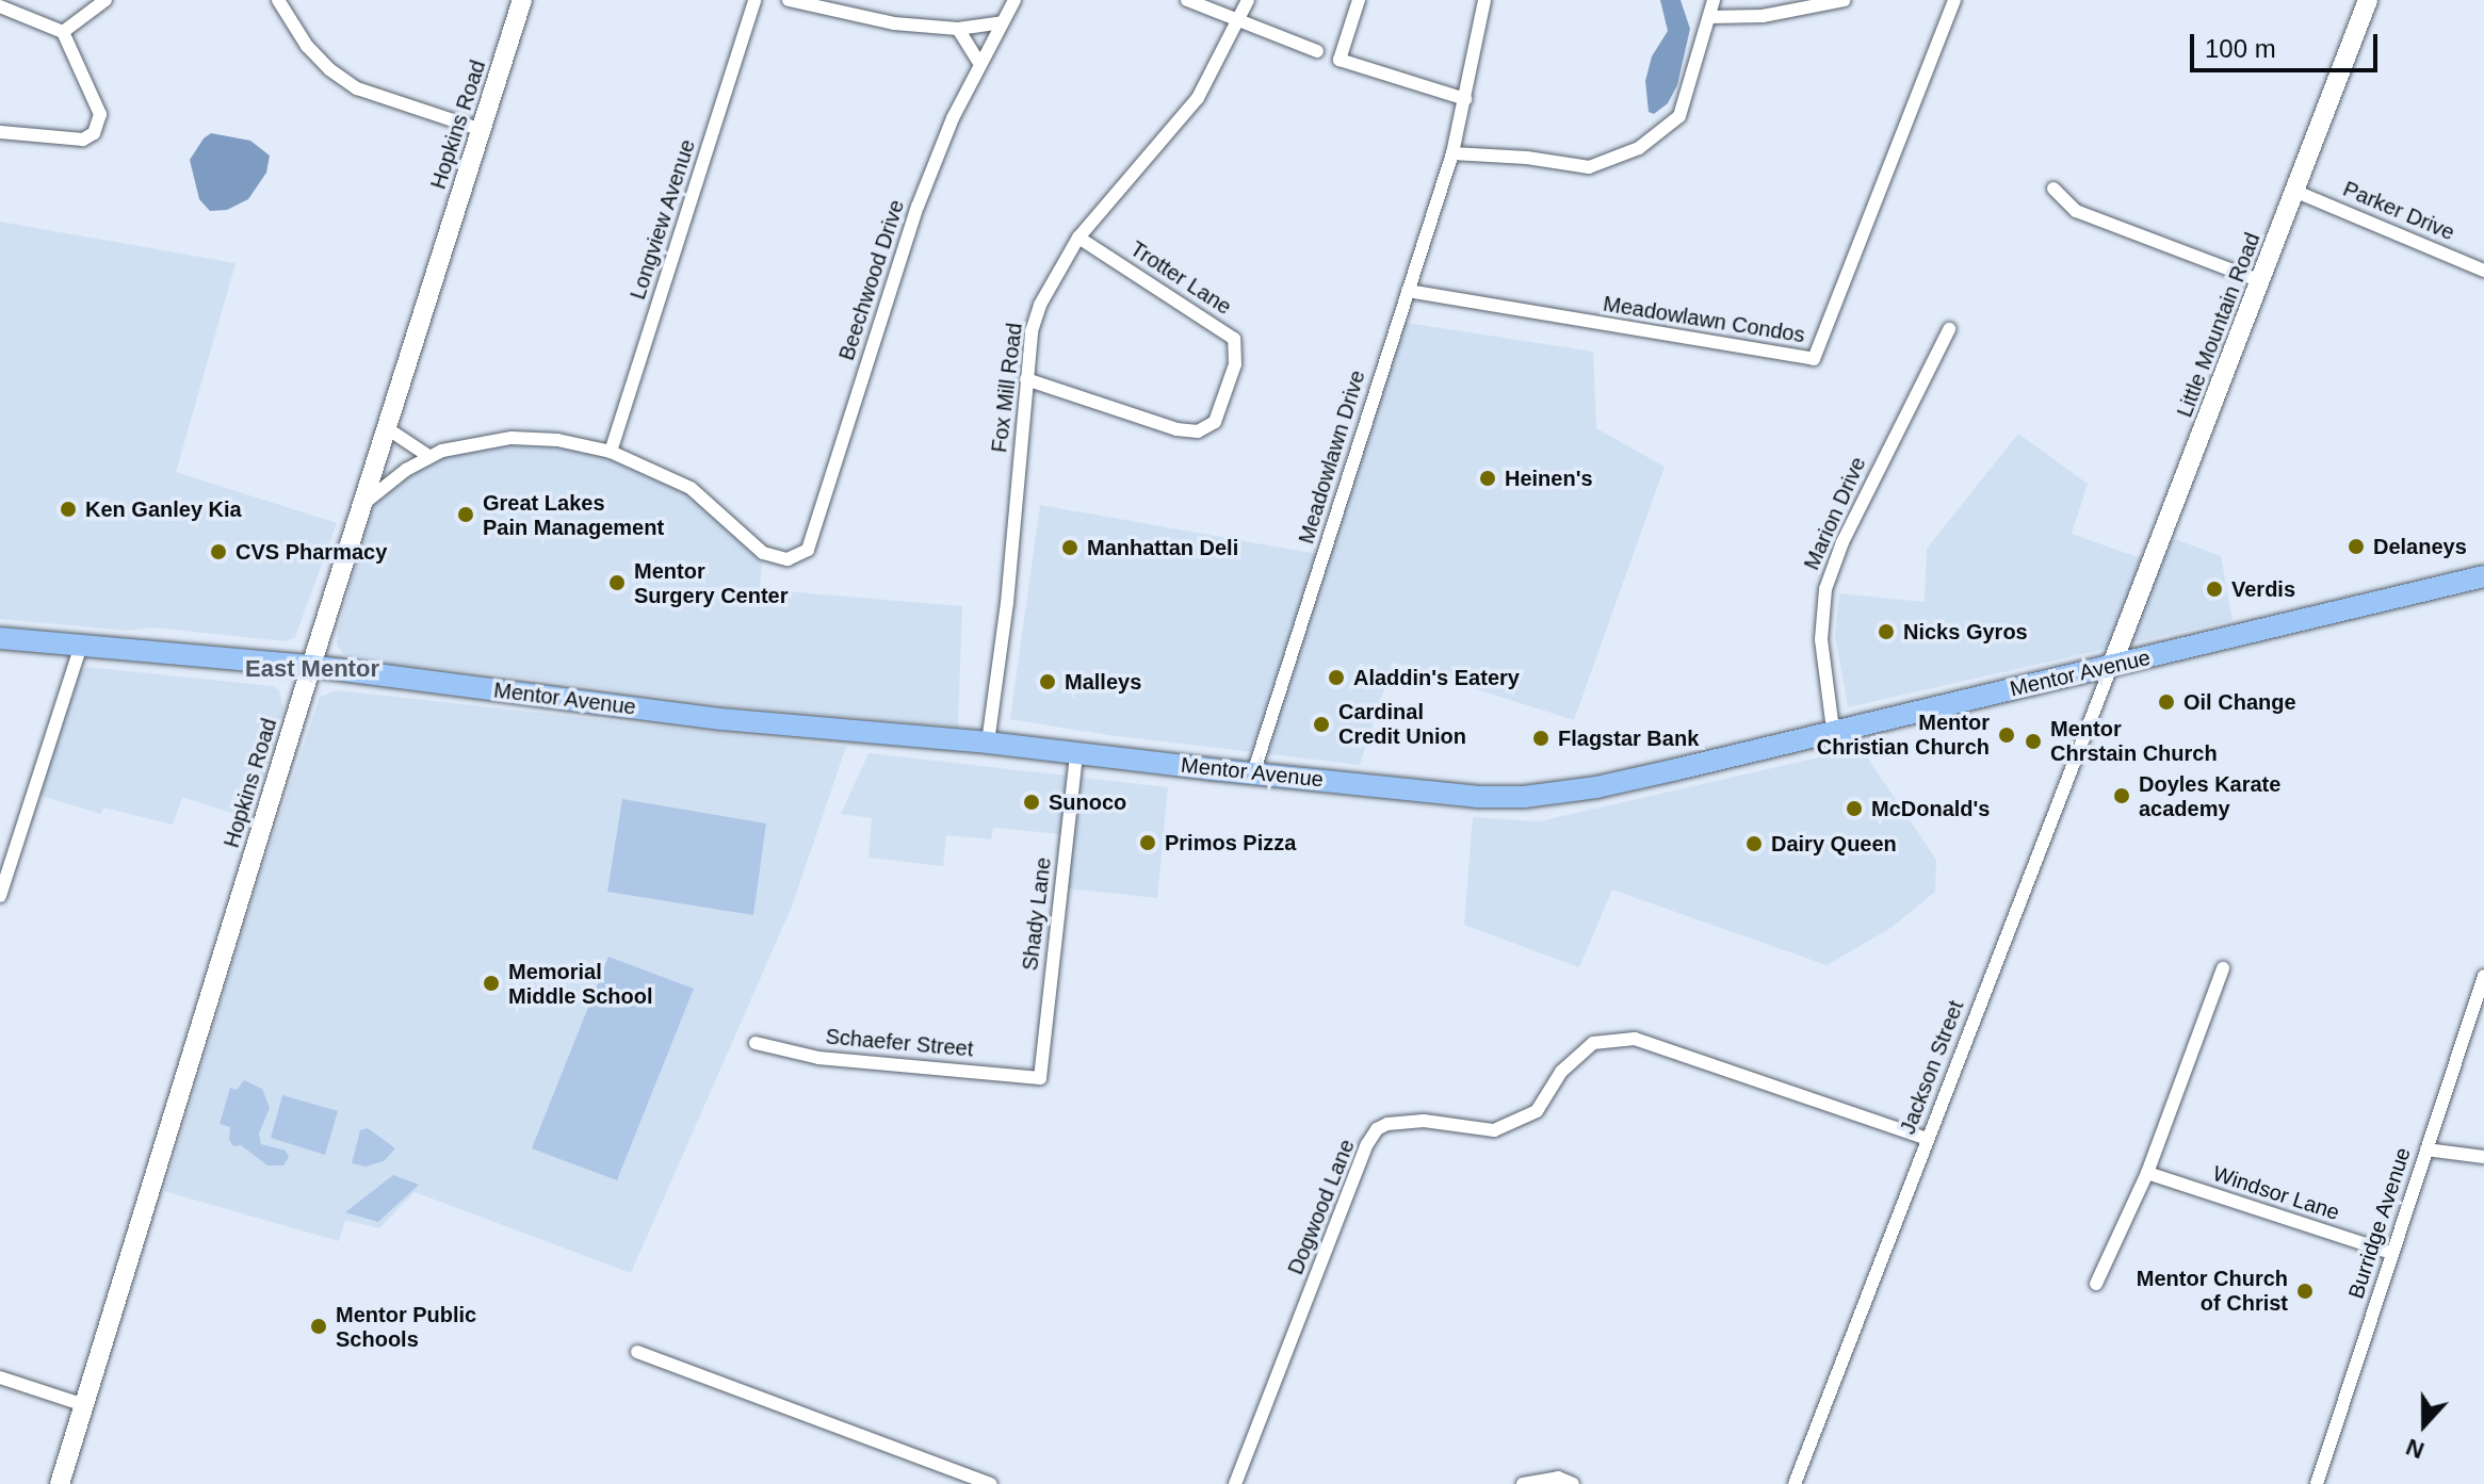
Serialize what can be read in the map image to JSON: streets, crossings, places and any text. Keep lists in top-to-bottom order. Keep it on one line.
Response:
{"streets":{"main road":["Mentor Avenue"],"street":["Hopkins Road","Parker Drive","Longview Avenue","Trotter Lane","Beechwood Drive","Meadowlawn Condos","Little Mountain Road","Fox Mill Road","Meadowlawn Drive","Marion Drive","Shady Lane","Schaefer Street","Jackson Street","Windsor Lane","Dogwood Lane","Burridge Avenue"]},"crossings":[["Hopkins Road","Mentor Avenue"],["Parker Drive","Little Mountain Road"],["Longview Avenue","Beechwood Drive"],["Trotter Lane","Fox Mill Road"],["Meadowlawn Condos","Meadowlawn Drive"],["Little Mountain Road","Mentor Avenue"],["Little Mountain Road","Jackson Street"],["Fox Mill Road","Mentor Avenue"],["Meadowlawn Drive","Mentor Avenue"],["Marion Drive","Mentor Avenue"],["Mentor Avenue","Shady Lane"],["Mentor Avenue","Jackson Street"],["Shady Lane","Schaefer Street"],["Jackson Street","Dogwood Lane"],["Windsor Lane","Burridge Avenue"]],"districts":["East Mentor"],"places":["Heinen's","Ken Ganley Kia","Great Lakes Pain Management","Delaneys","Manhattan Deli","CVS Pharmacy","Mentor Surgery Center","Verdis","Nicks Gyros","Aladdin's Eatery","Malleys","Oil Change","Cardinal Credit Union","Mentor Christian Church","Flagstar Bank","Mentor Chrstain Church","Doyles Karate academy","Sunoco","McDonald's","Primos Pizza","Dairy Queen","Memorial Middle School","Mentor Church of Christ","Mentor Public Schools"],"scale_bar":"100 m","north":"bottom"}
